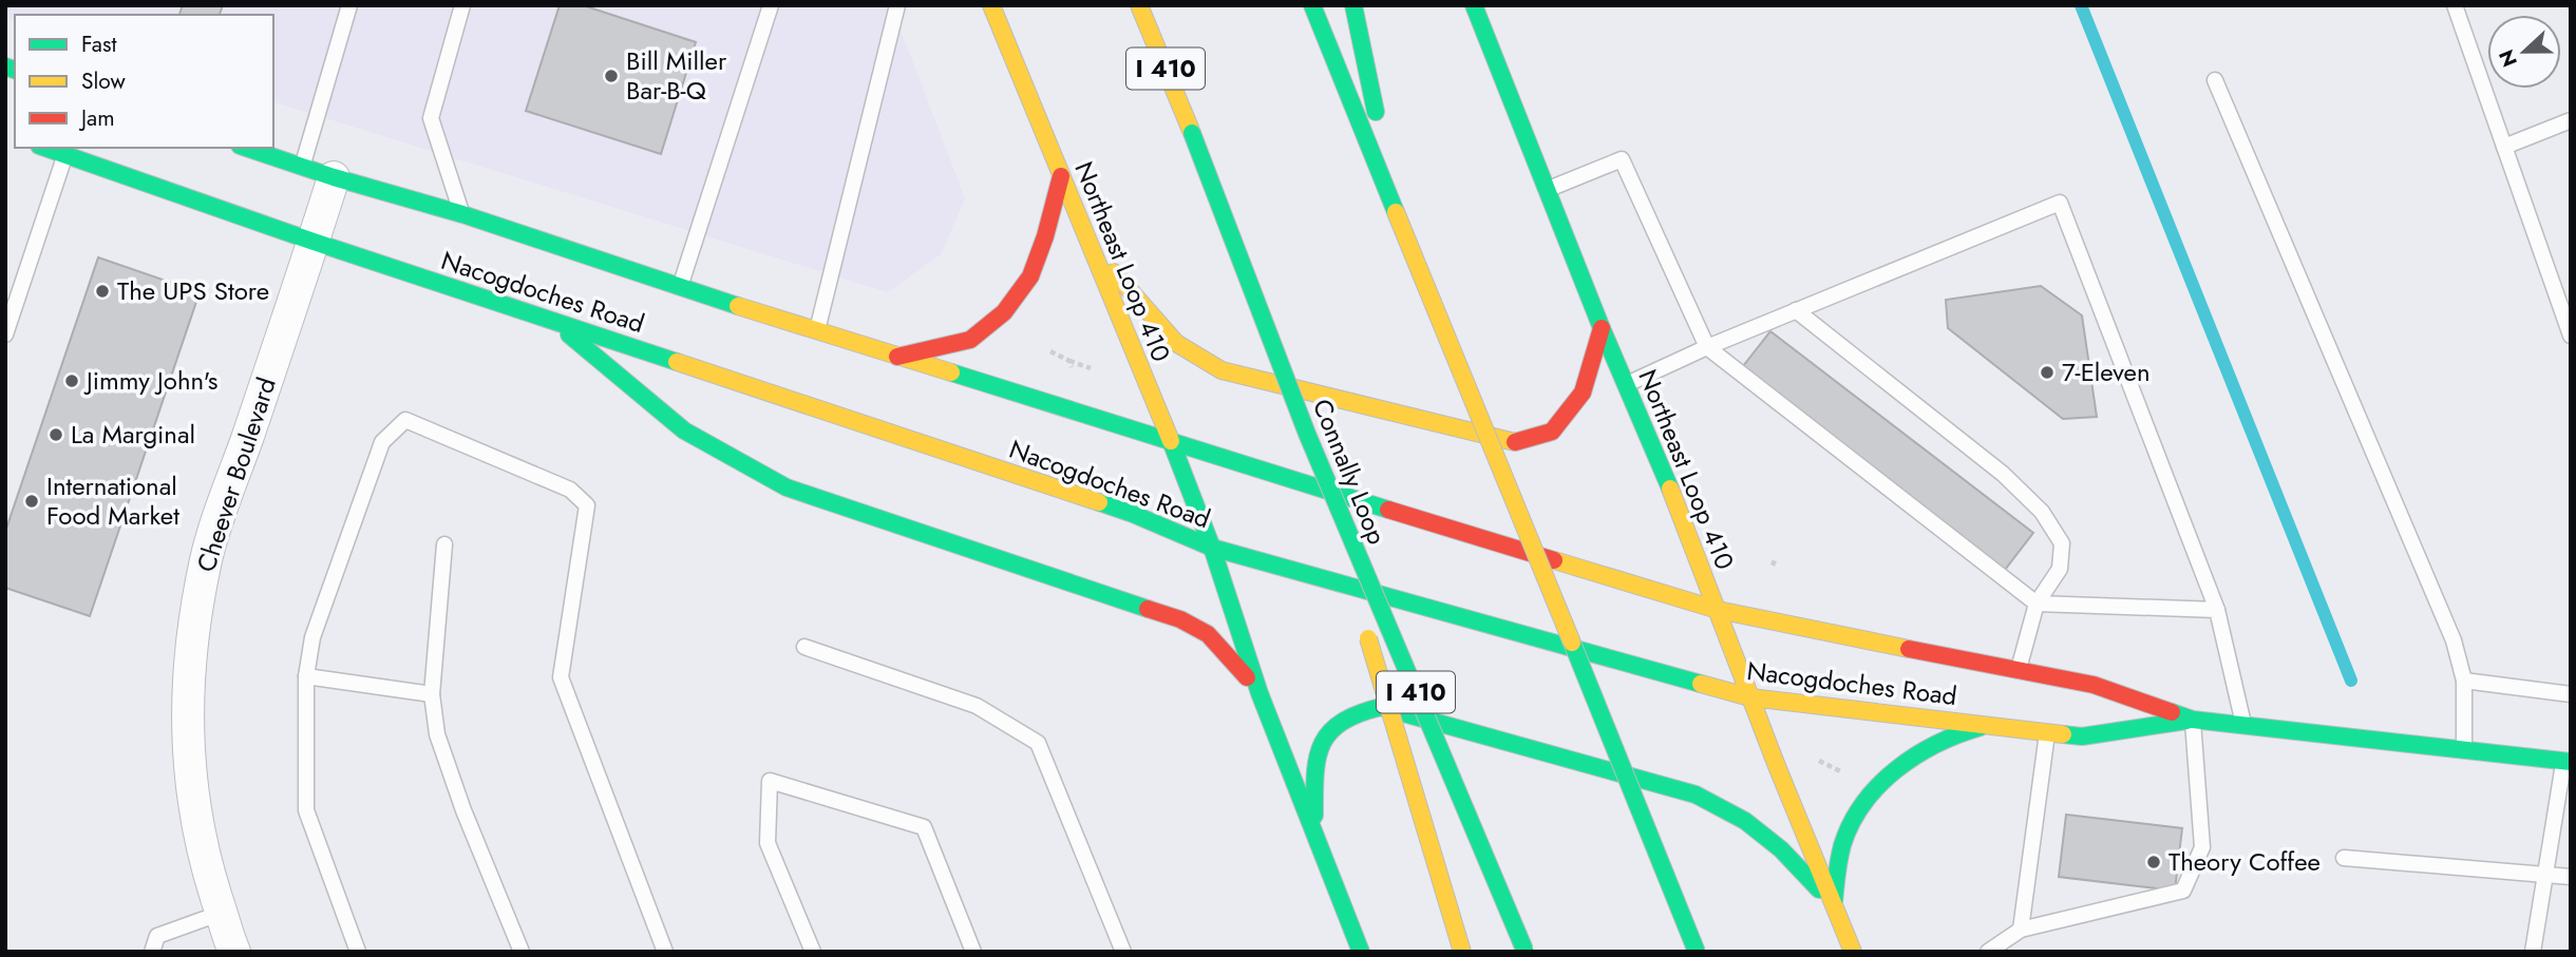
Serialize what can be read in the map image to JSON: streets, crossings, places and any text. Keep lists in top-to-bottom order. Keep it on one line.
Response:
{"streets":{"main road":["I 410","Northeast Loop 410","Nacogdoches Road","Connally Loop"],"street":["Cheever Boulevard"]},"crossings":[["Northeast Loop 410","Nacogdoches Road"],["Nacogdoches Road","Cheever Boulevard"]],"places":["Bill Miller Bar-B-Q","The UPS Store","7-Eleven","Jimmy John's","La Marginal","International Food Market","Theory Coffee"],"legend":["Fast","Slow","Jam"],"north":"left"}
